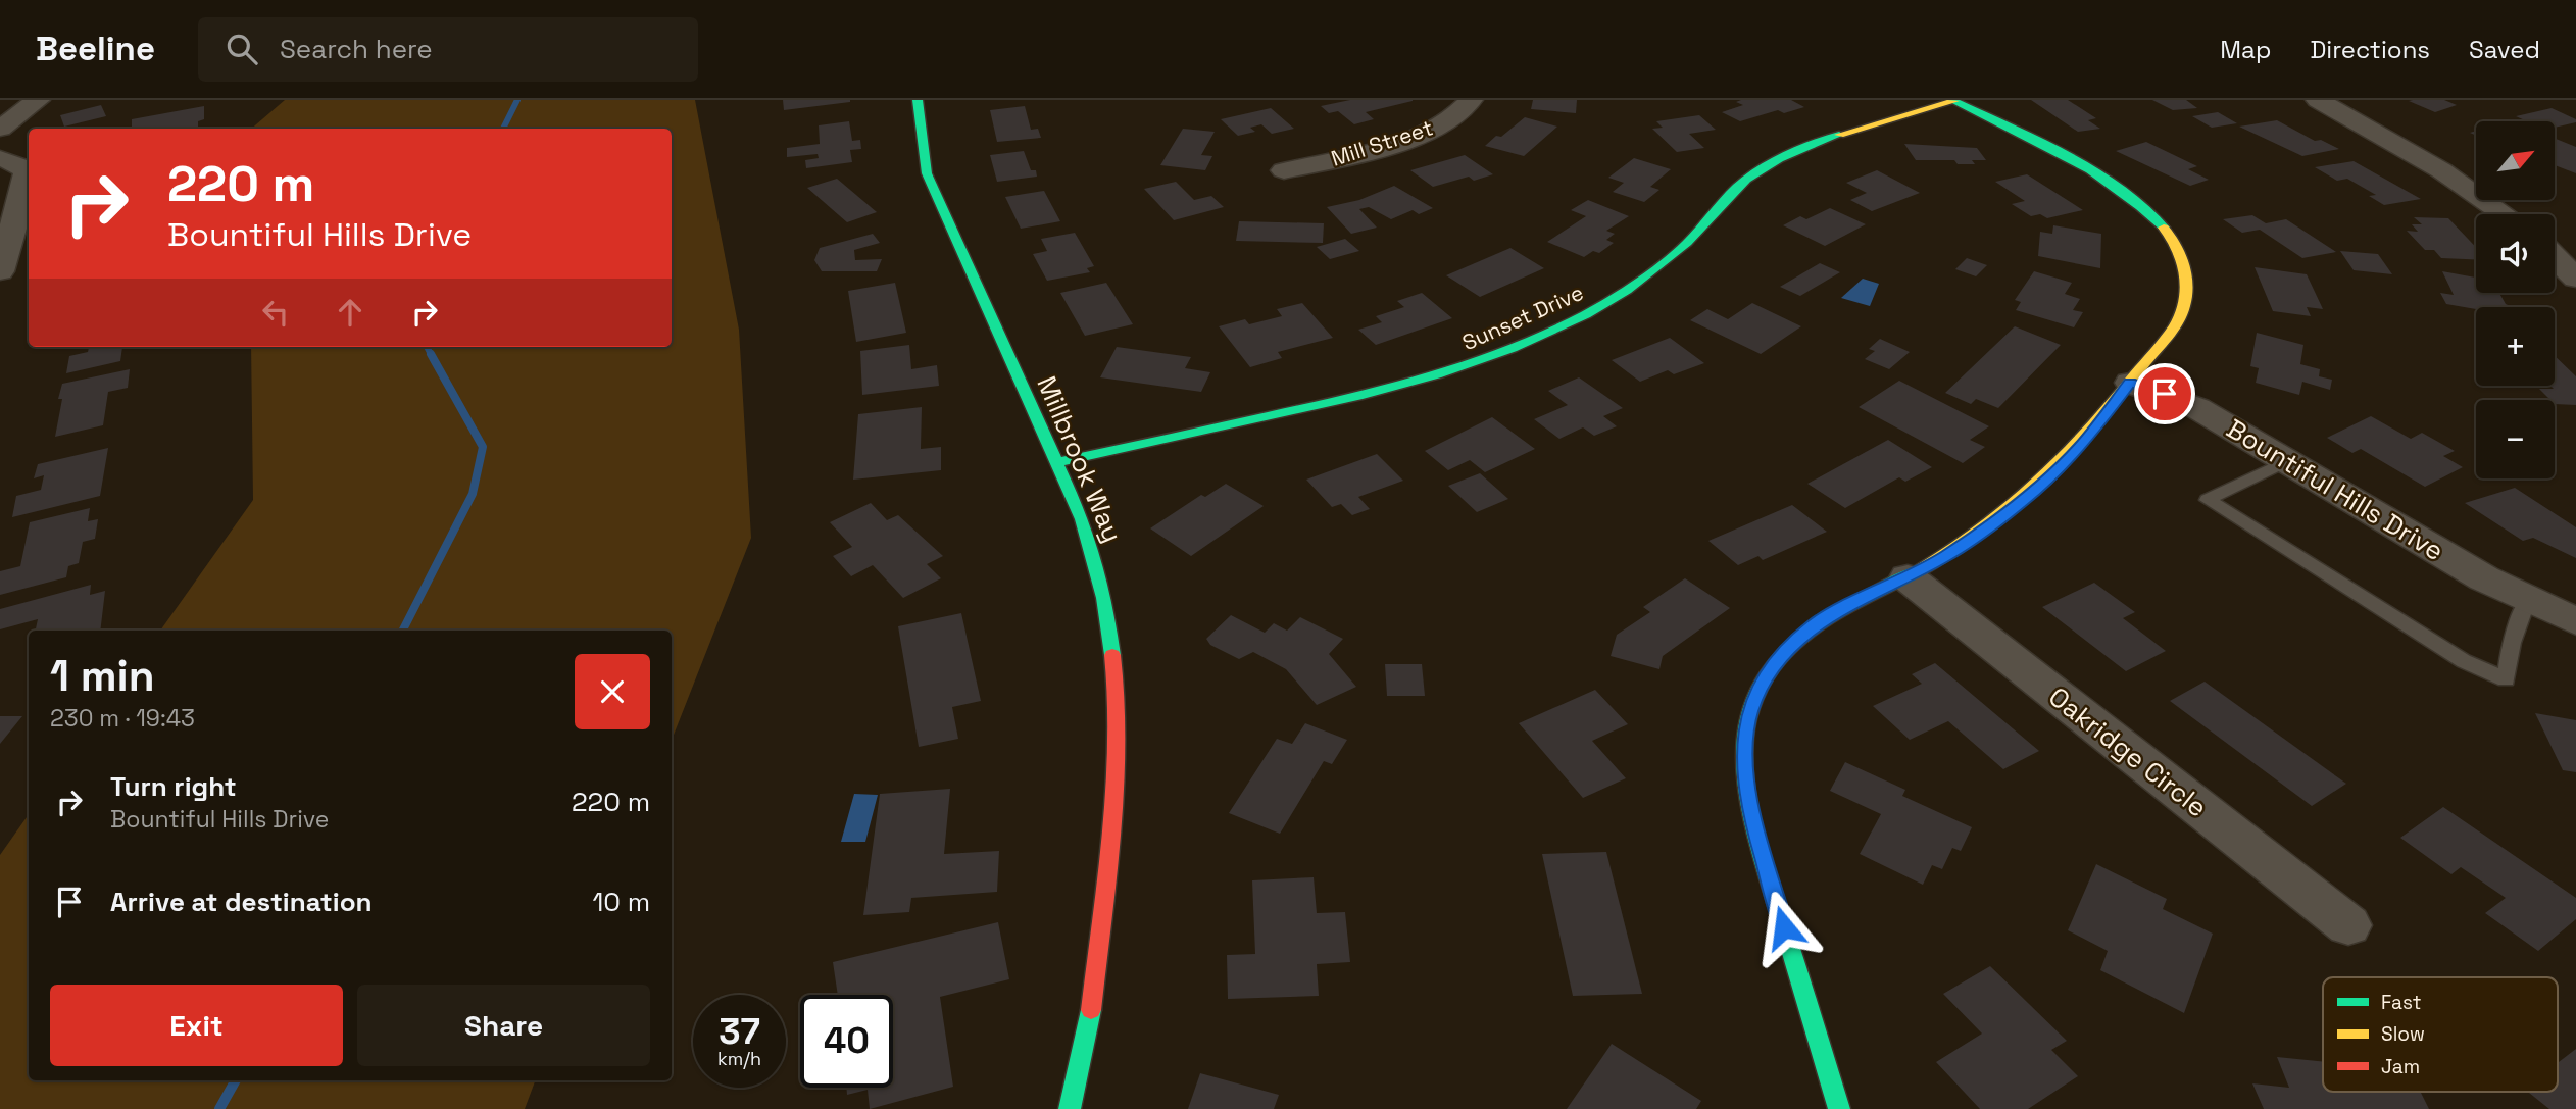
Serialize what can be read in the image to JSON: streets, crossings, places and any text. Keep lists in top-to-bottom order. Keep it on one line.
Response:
{"streets":{"street":["Mill Street","Sunset Drive","Millbrook Way","Bountiful Hills Drive","Oakridge Circle"]},"crossings":[["Sunset Drive","Millbrook Way"]],"legend":["Fast","Slow","Jam"],"north":"top right","page":{"header":"Beeline","search":"Search here","nav":["Map","Directions","Saved"],"map_buttons":["+","−"],"turn":["220 m","Bountiful Hills Drive"],"heading":["1 min","230 m · 19:43"],"list":[{"name":"Turn right","note":"Bountiful Hills Drive","value":"220 m"},{"name":"Arrive at destination","value":"10 m"}],"buttons":["Exit","Share"],"speed":"37 km/h","limit":"40"}}
